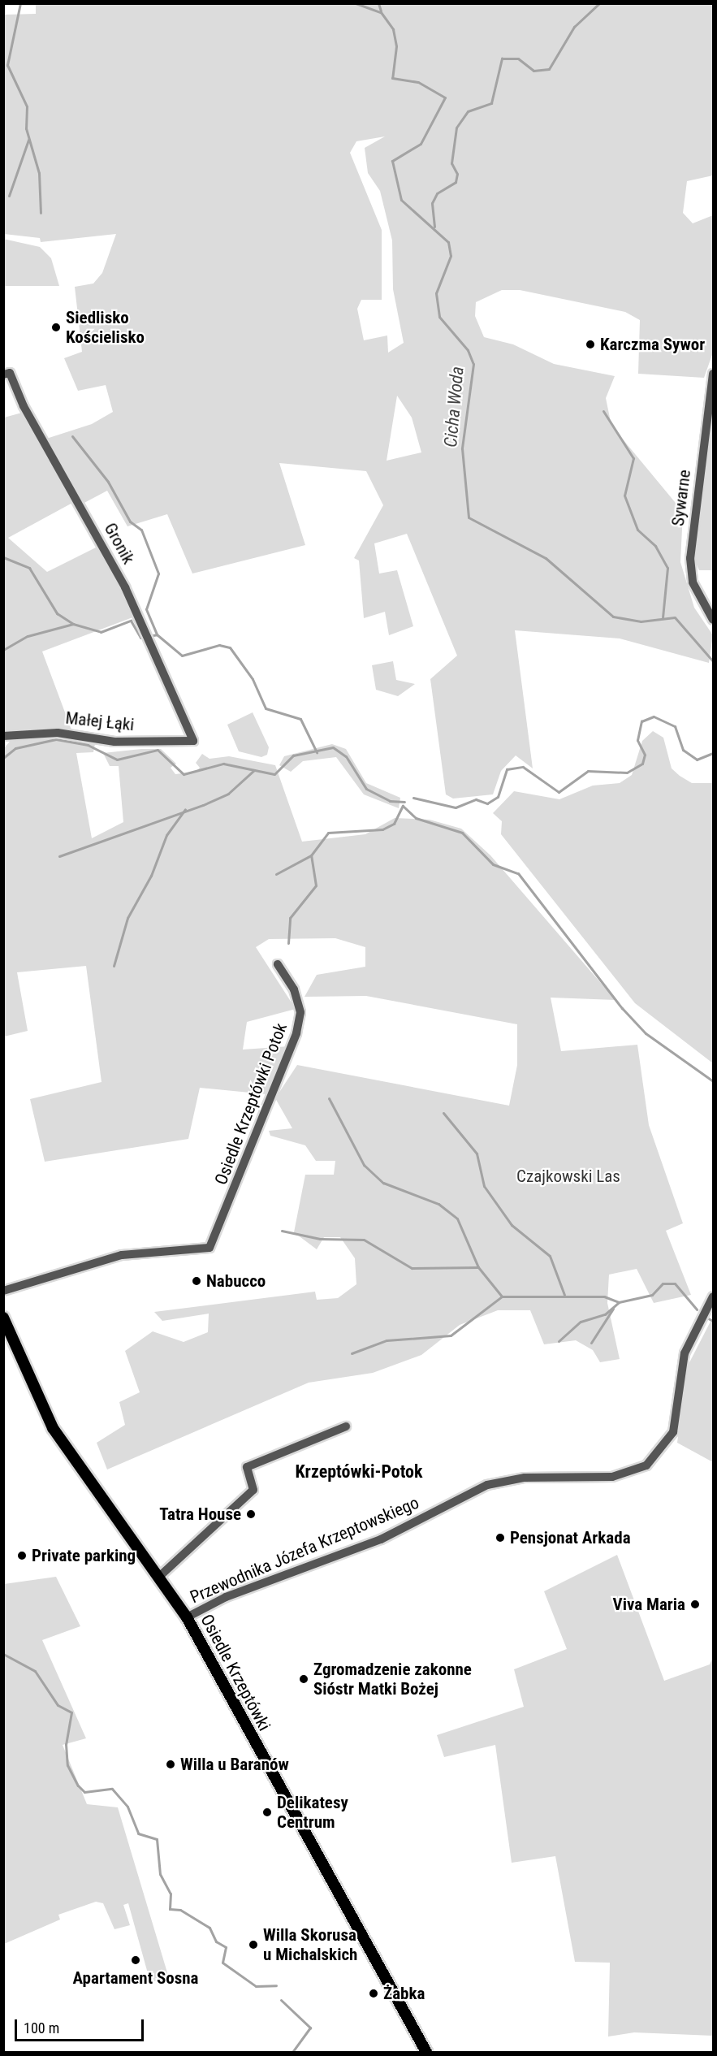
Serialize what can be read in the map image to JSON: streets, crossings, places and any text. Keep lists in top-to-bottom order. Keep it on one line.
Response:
{"streets":{"main road":["Osiedle Krzeptówki"],"street":["Sywarne","Gronik","Małej Łąki","Osiedle Krzeptówki Potok","Przewodnika Józefa Krzeptowskiego"]},"crossings":[["Gronik","Małej Łąki"],["Przewodnika Józefa Krzeptowskiego","Osiedle Krzeptówki"]],"districts":["Krzeptówki-Potok"],"water":["Cicha Woda"],"parks":["Czajkowski Las"],"places":["Siedlisko Kościelisko","Karczma Sywor","Nabucco","Tatra House","Pensjonat Arkada","Private parking","Viva Maria","Zgromadzenie zakonne Sióstr Matki Bożej","Willa u Baranów","Delikatesy Centrum","Willa Skorusa u Michalskich","Apartament Sosna","Żabka"],"scale_bar":"100 m"}
